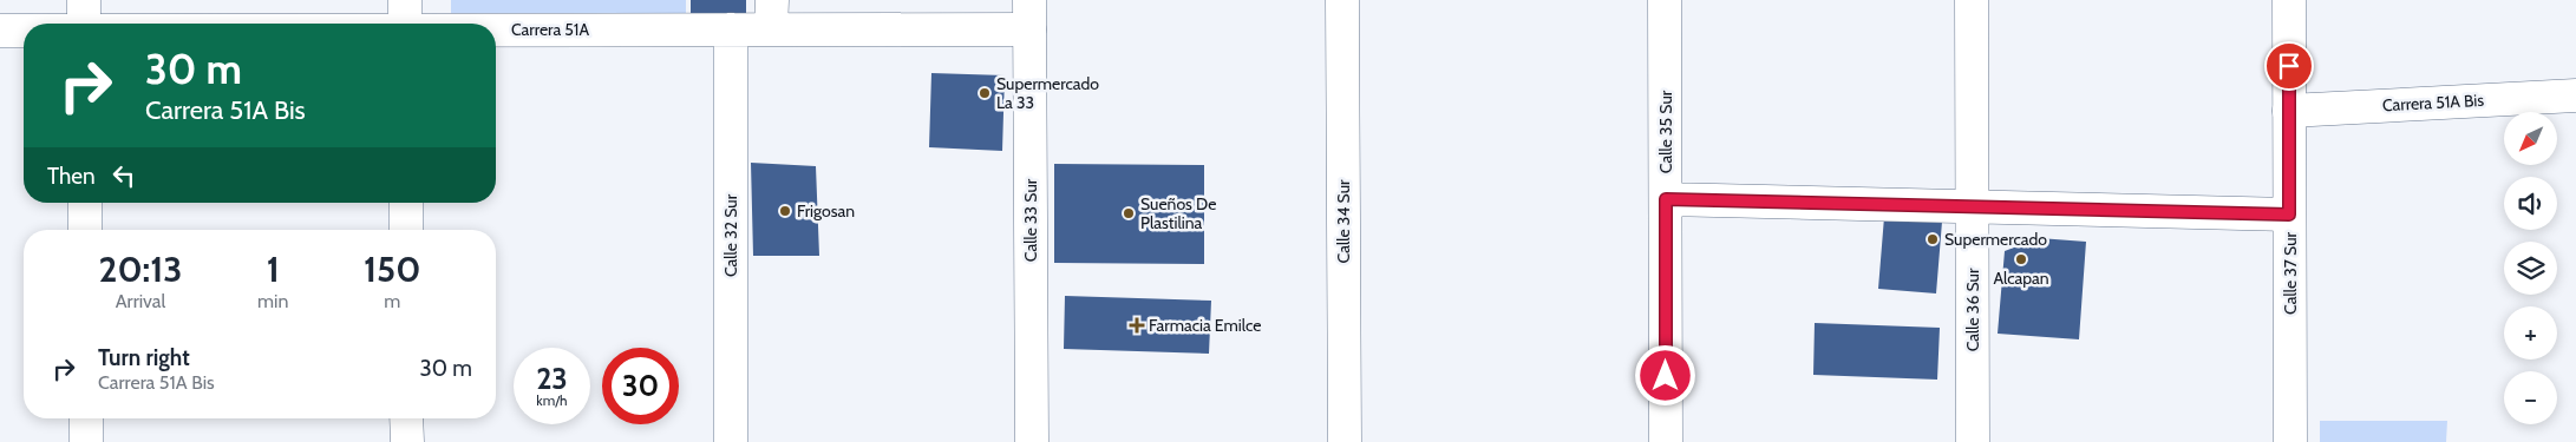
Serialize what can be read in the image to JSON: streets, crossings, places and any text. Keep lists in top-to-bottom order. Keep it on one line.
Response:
{"streets":{"street":["Carrera 51A","Carrera 51A Bis","Calle 35 Sur","Calle 33 Sur","Calle 34 Sur","Calle 32 Sur","Calle 37 Sur","Calle 36 Sur"]},"crossings":[["Carrera 51A","Calle 33 Sur"],["Carrera 51A","Calle 32 Sur"],["Carrera 51A Bis","Calle 37 Sur"]],"places":{"other":["Supermercado La 33","Frigosan","Sueños De Plastilina","Supermercado","Alcapan"],"health":["Farmacia Emilce"]},"north":"bottom left","page":{"turn":["30 m","Carrera 51A Bis"],"map_buttons":["+","−"],"then":"Then","eta":["20:13","Arrival","1","min","150","m"],"list":[{"name":"Turn right","note":"Carrera 51A Bis","value":"30 m"}],"speed":"23 km/h","limit":"30"}}
